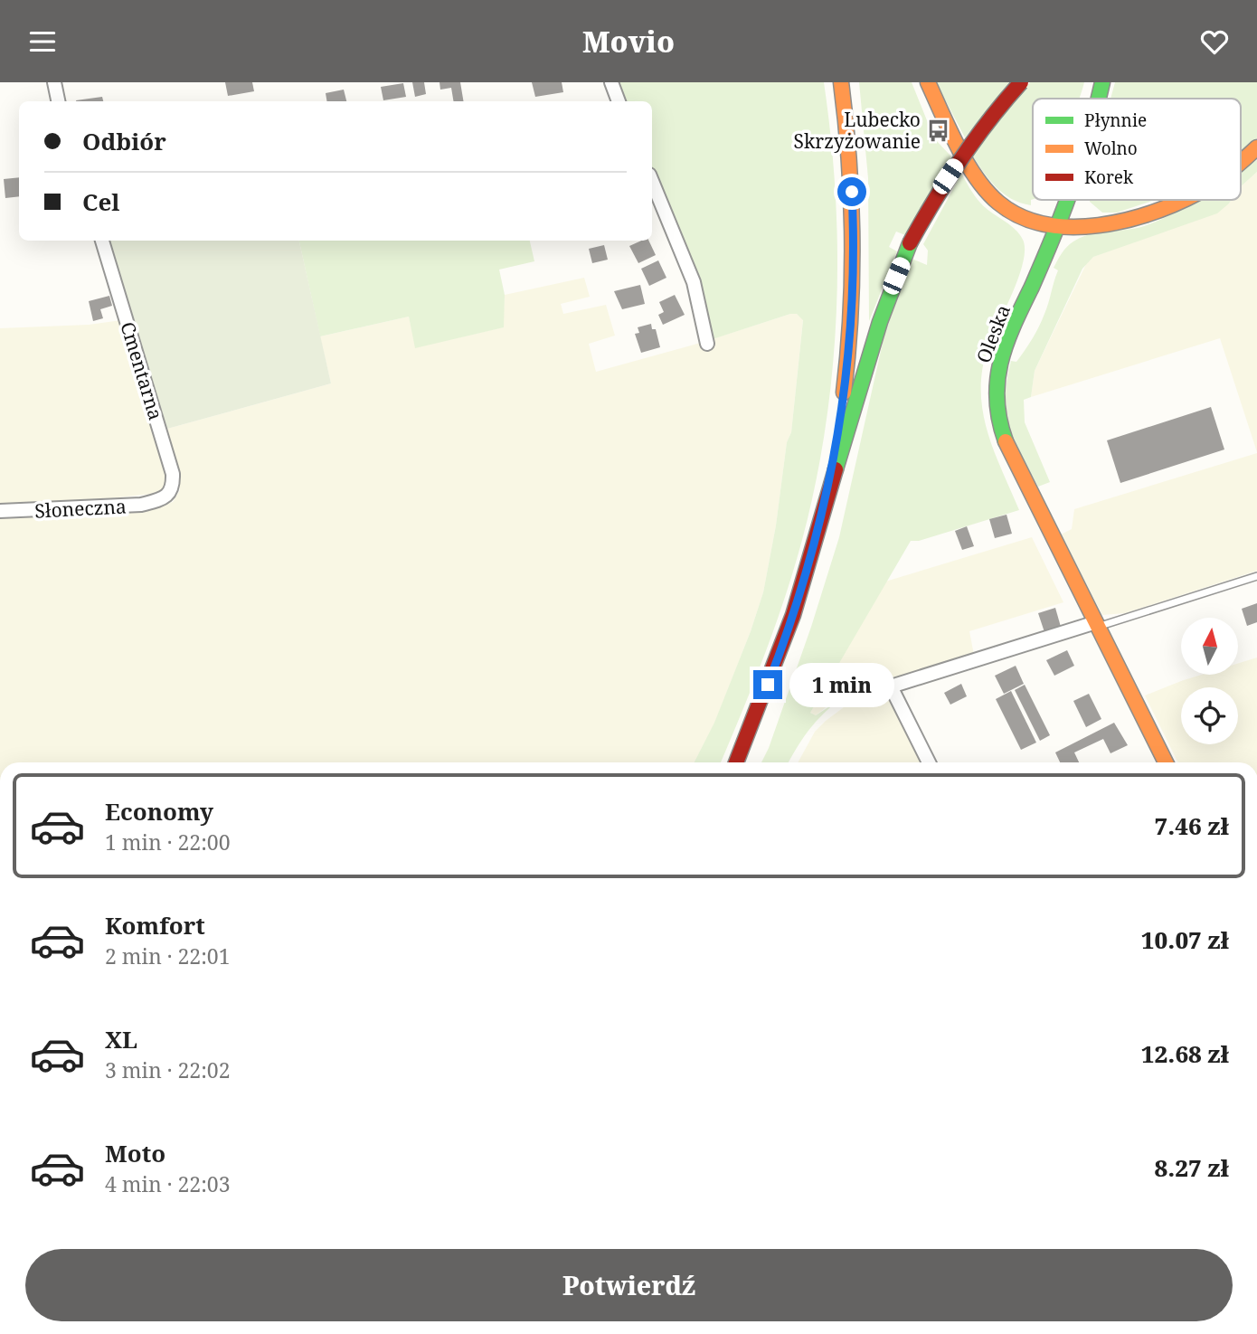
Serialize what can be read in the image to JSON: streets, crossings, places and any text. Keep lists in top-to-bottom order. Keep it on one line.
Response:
{"streets":{"main road":["Oleska"],"street":["Cmentarna","Słoneczna"]},"crossings":[["Cmentarna","Słoneczna"]],"places":{"bus stop":["Lubecko Skrzyżowanie"]},"legend":["Płynnie","Wolno","Korek"],"north":"top","page":{"header":"Movio","banner":["Odbiór","Cel"],"bubble":"1 min","list":[{"name":"Economy","note":"1 min · 22:00","value":"7.46 zł"},{"name":"Komfort","note":"2 min · 22:01","value":"10.07 zł"},{"name":"XL","note":"3 min · 22:02","value":"12.68 zł"},{"name":"Moto","note":"4 min · 22:03","value":"8.27 zł"}],"buttons":"Potwierdź"}}
